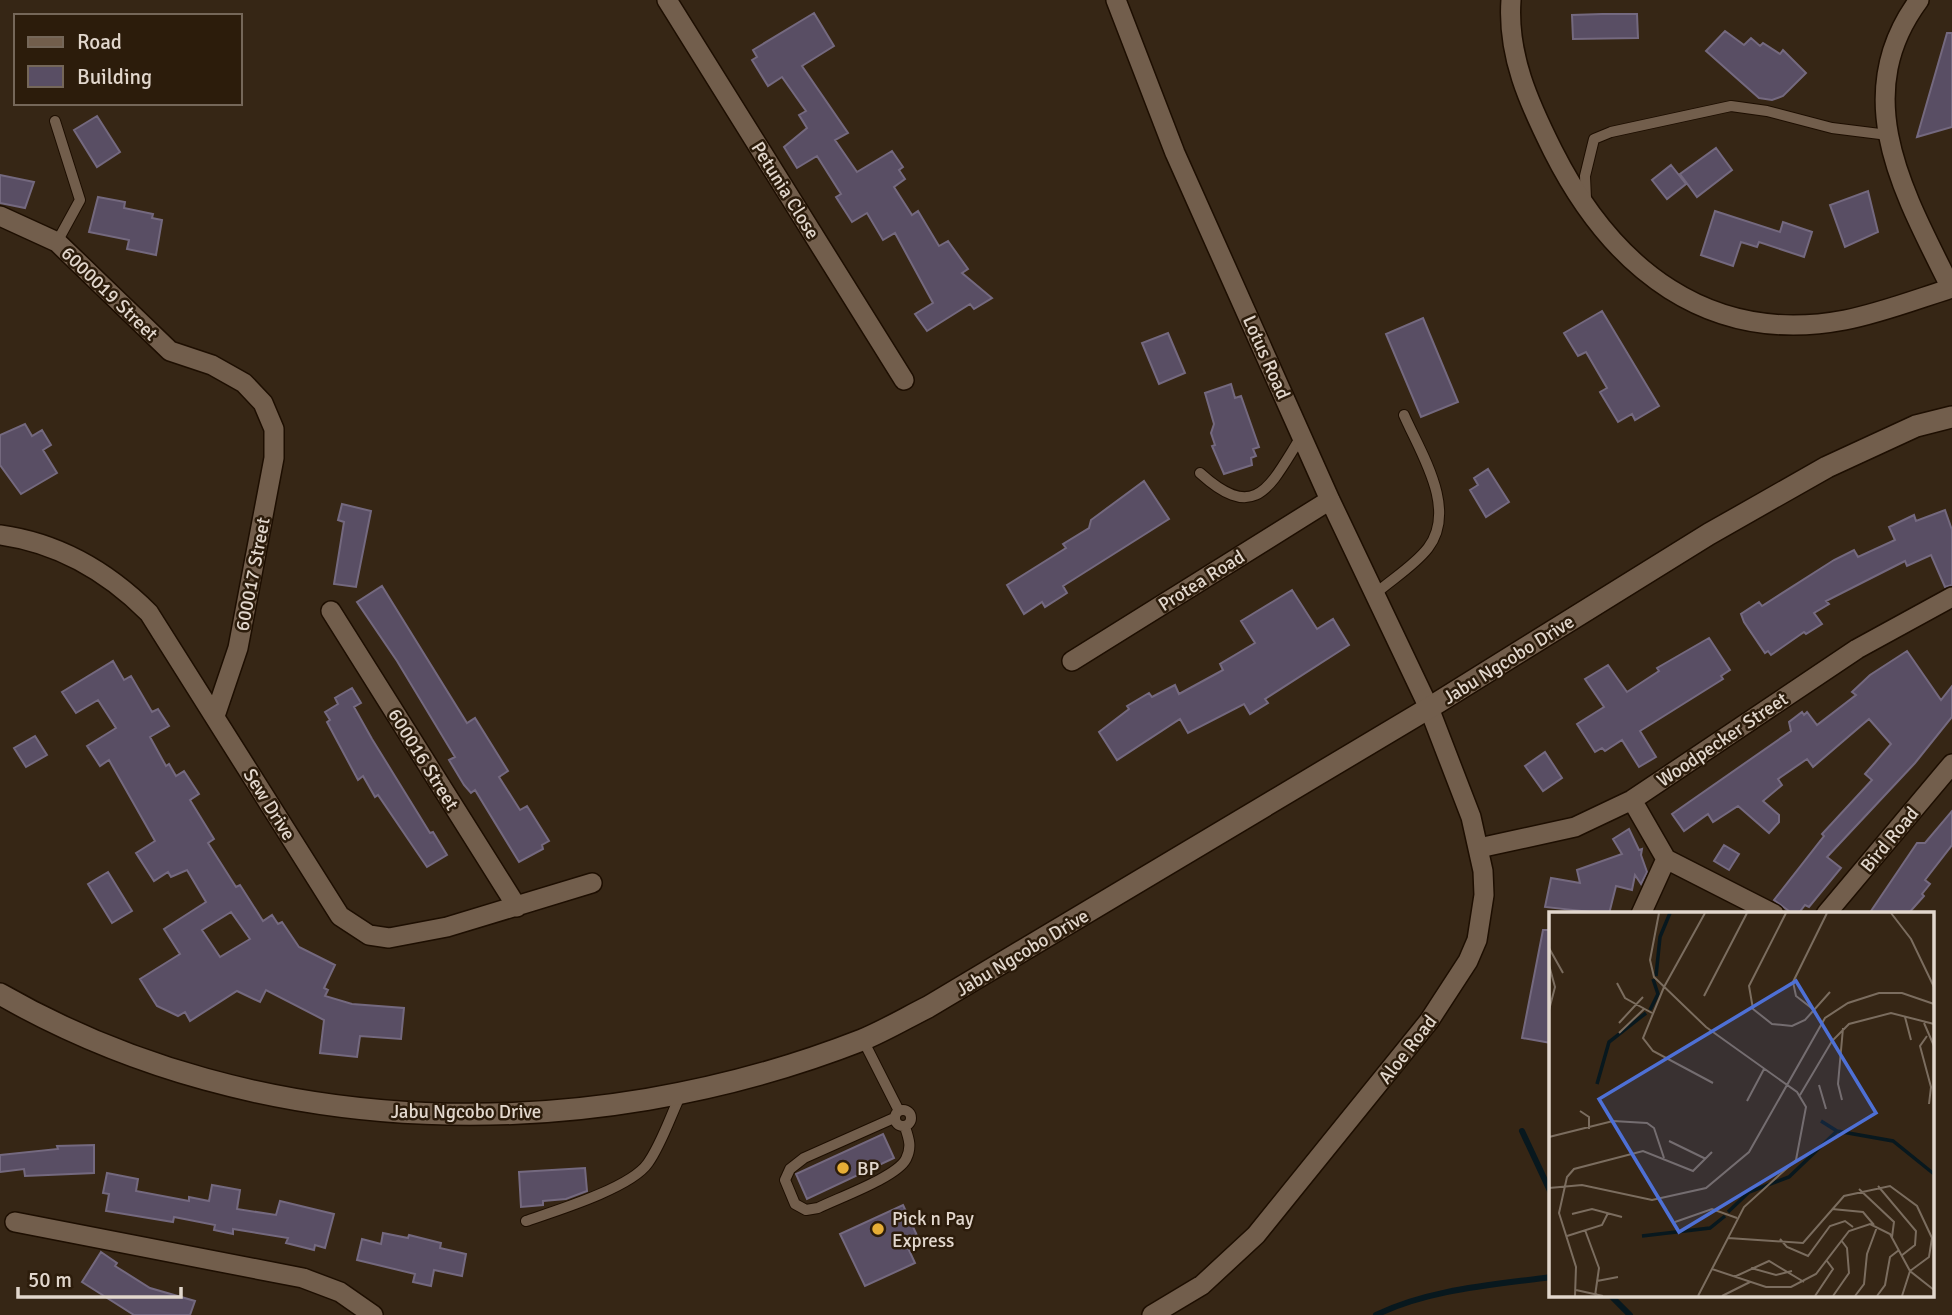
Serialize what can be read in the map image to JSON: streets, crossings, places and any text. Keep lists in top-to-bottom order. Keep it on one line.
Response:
{"streets":{"main road":["Jabu Ngcobo Drive"],"street":["Petunia Close","6000019 Street","Lotus Road","600017 Street","Protea Road","Woodpecker Street","600016 Street","Sew Drive","Bird Road","Aloe Road"]},"crossings":[["6000019 Street","600017 Street"],["Lotus Road","Protea Road"],["Lotus Road","Jabu Ngcobo Drive"],["Lotus Road","Aloe Road"],["600017 Street","Sew Drive"],["Jabu Ngcobo Drive","Aloe Road"],["Woodpecker Street","Aloe Road"],["600016 Street","Sew Drive"]],"places":["BP","Pick n Pay Express"],"legend":["Road","Building"],"scale_bar":"50 m"}
